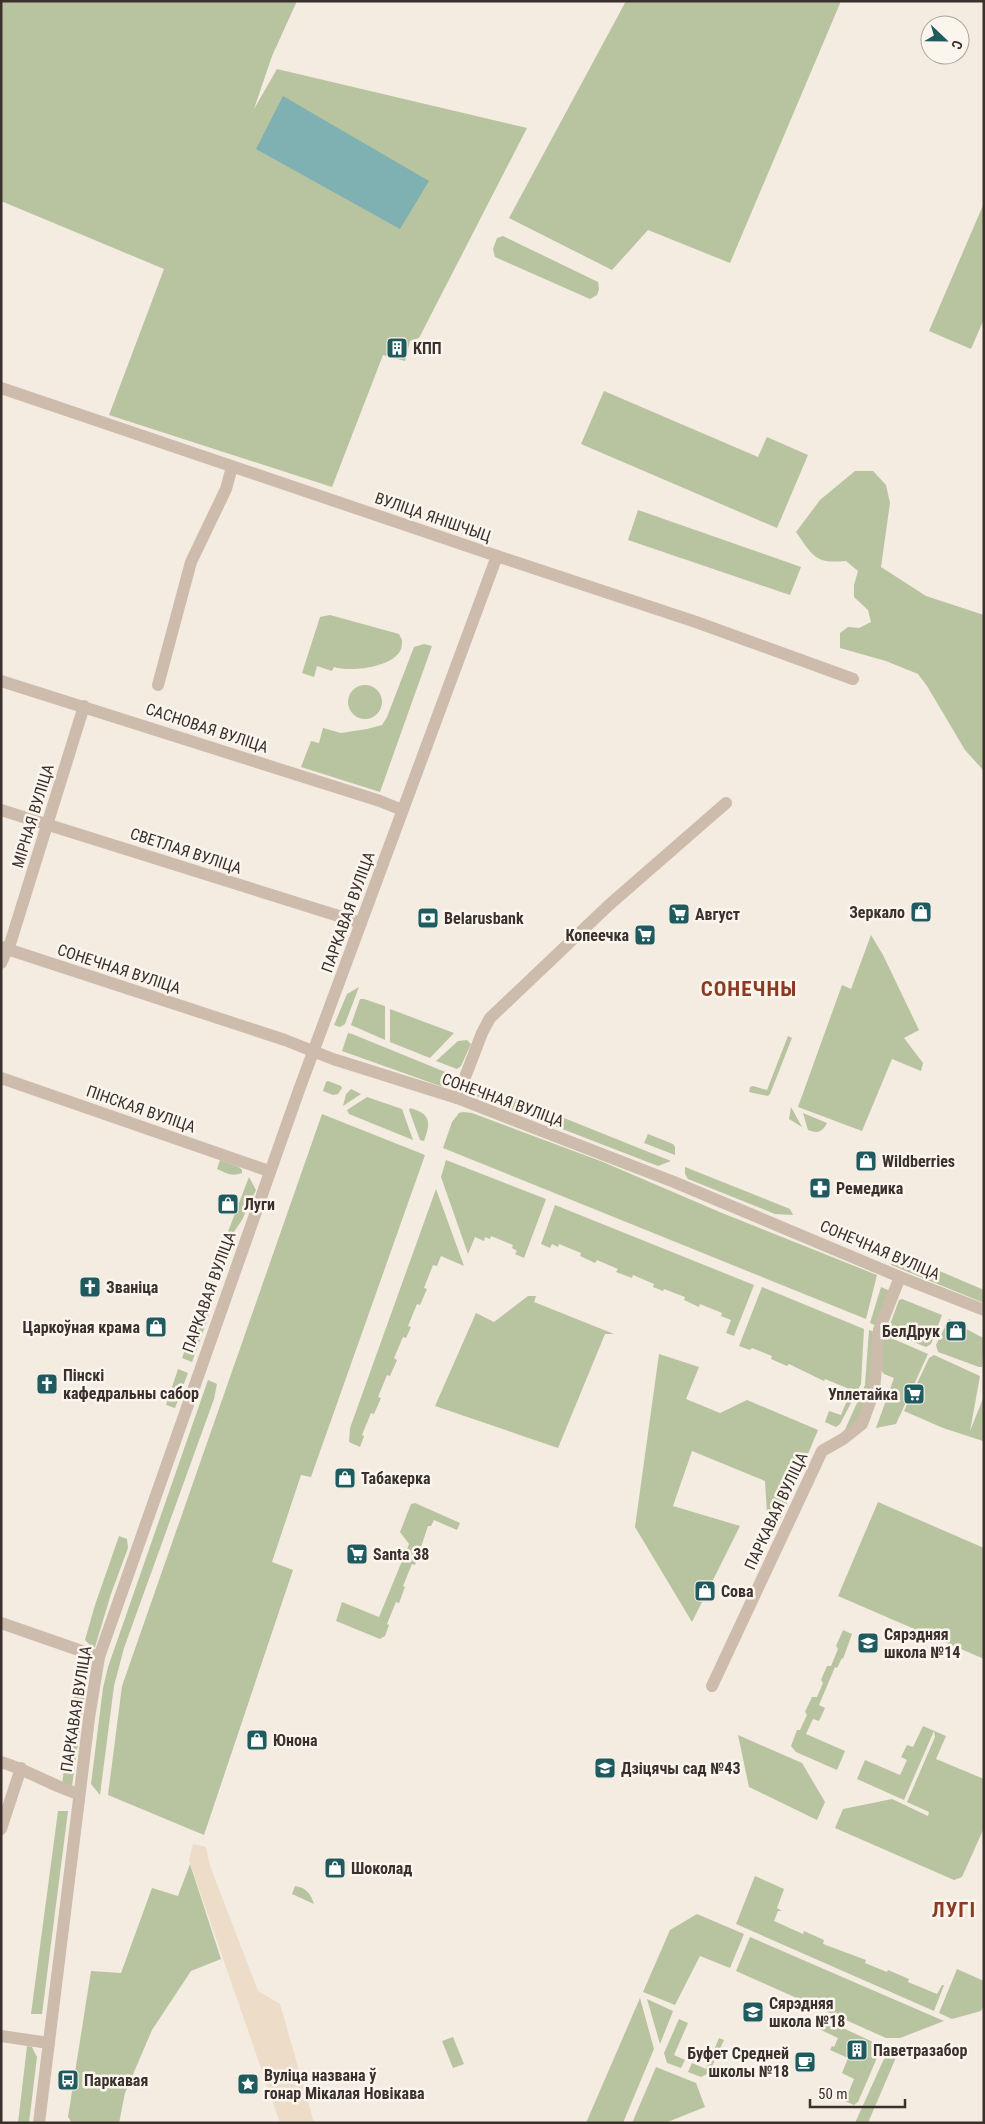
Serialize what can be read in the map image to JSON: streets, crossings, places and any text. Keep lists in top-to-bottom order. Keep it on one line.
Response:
{"streets":{"street":["ВУЛІЦА ЯНІШЧЫЦ","САСНОВАЯ ВУЛІЦА","МІРНАЯ ВУЛІЦА","СВЕТЛАЯ ВУЛІЦА","ПАРКАВАЯ ВУЛІЦА","СОНЕЧНАЯ ВУЛІЦА","ПІНСКАЯ ВУЛІЦА"]},"crossings":[["ВУЛІЦА ЯНІШЧЫЦ","ПАРКАВАЯ ВУЛІЦА"],["САСНОВАЯ ВУЛІЦА","МІРНАЯ ВУЛІЦА"],["САСНОВАЯ ВУЛІЦА","ПАРКАВАЯ ВУЛІЦА"],["МІРНАЯ ВУЛІЦА","СВЕТЛАЯ ВУЛІЦА"],["МІРНАЯ ВУЛІЦА","СОНЕЧНАЯ ВУЛІЦА"],["СВЕТЛАЯ ВУЛІЦА","ПАРКАВАЯ ВУЛІЦА"],["ПАРКАВАЯ ВУЛІЦА","СОНЕЧНАЯ ВУЛІЦА"],["ПАРКАВАЯ ВУЛІЦА","ПІНСКАЯ ВУЛІЦА"]],"districts":["СОНЕЧНЫ","ЛУГІ"],"places":{"building":["КПП","Паветразабор"],"shop":["Зеркало","Wildberries","Луги","Царкоўная крама","БелДрук","Табакерка","Сова","Юнона","Шоколад"],"supermarket":["Август","Копеечка","Уплетайка","Santa 38"],"bank":["Belarusbank"],"pharmacy":["Ремедика"],"church":["Званіца","Пінскі кафедральны сабор"],"school or university":["Сярэдняя школа №14","Дзіцячы сад №43","Сярэдняя школа №18"],"cafe":["Буфет Средней школы №18"],"bus stop":["Паркавая"],"place":["Вуліца названа ў гонар Мікалая Новікава"]},"scale_bar":"50 m","north":"right"}
